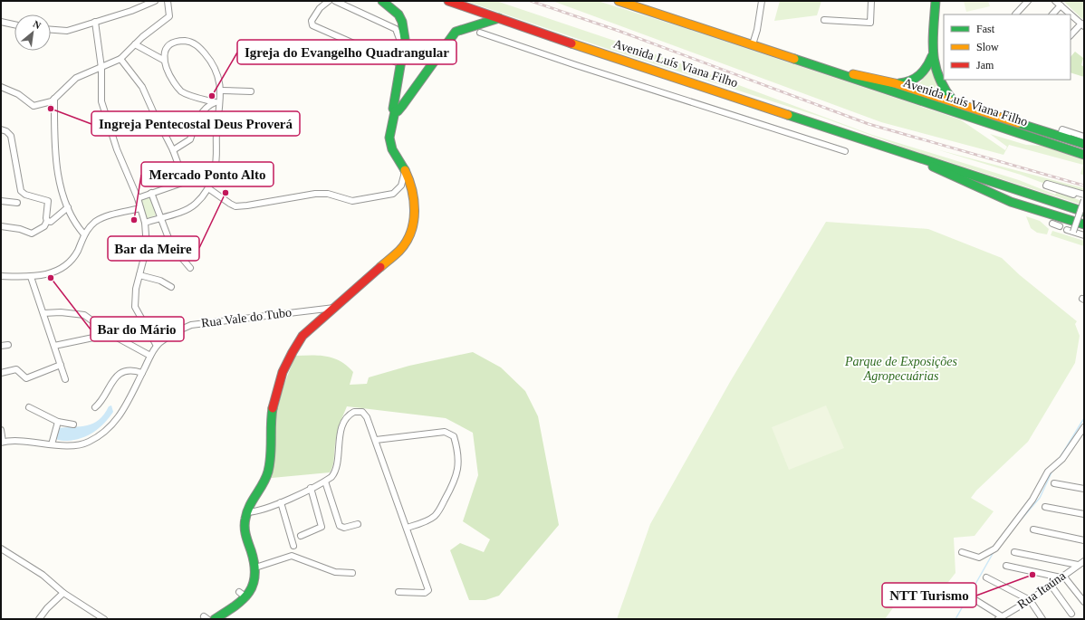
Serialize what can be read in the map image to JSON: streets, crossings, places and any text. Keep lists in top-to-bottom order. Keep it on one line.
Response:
{"streets":{"main road":["Avenida Luís Viana Filho"],"street":["Rua Vale do Tubo","Rua Itaúna"]},"parks":["Parque de Exposições Agropecuárias"],"places":["Igreja do Evangelho Quadrangular","Ingreja Pentecostal Deus Proverá","Bar da Meire","Mercado Ponto Alto","Bar do Mário","NTT Turismo"],"legend":["Fast","Slow","Jam"],"north":"top right"}
